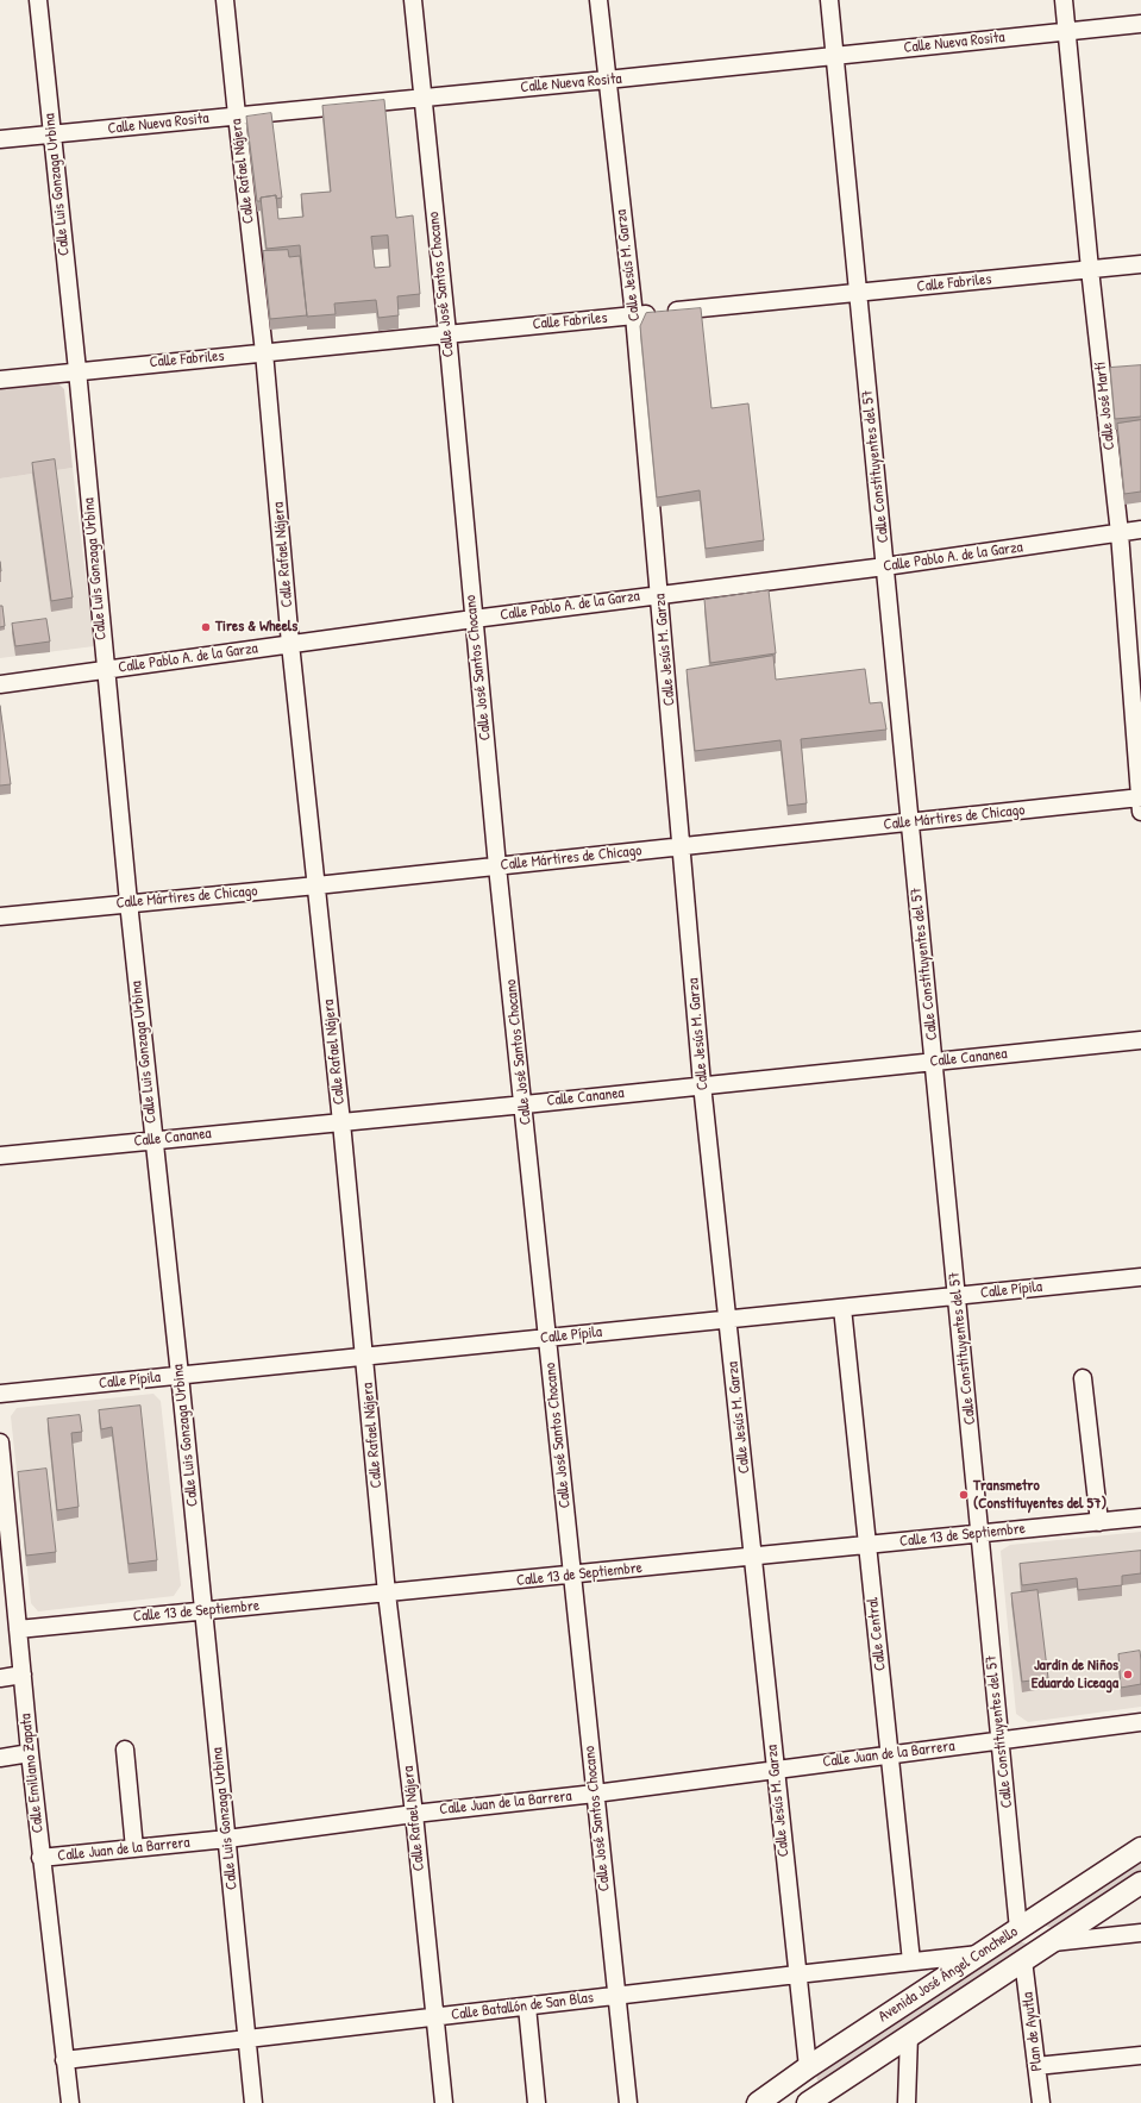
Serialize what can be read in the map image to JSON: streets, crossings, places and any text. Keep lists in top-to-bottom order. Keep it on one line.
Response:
{"streets":{"main road":["Avenida José Ángel Conchello"],"street":["Calle Nueva Rosita","Calle Rafael Nájera","Calle Luis Gonzaga Urbina","Calle Jesús M. Garza","Calle Fabriles","Calle José Santos Chocano","Calle José Martí","Calle Constituyentes del 57","Calle Pablo A. de la Garza","Calle Mártires de Chicago","Calle Cananea","Calle Pípila","Calle 13 de Septiembre","Calle Central","Calle Juan de la Barrera","Calle Emiliano Zapata","Calle Batallón de San Blas","Plan de Ayutla"]},"crossings":[["Calle Nueva Rosita","Calle Rafael Nájera"],["Calle Nueva Rosita","Calle Luis Gonzaga Urbina"],["Calle Nueva Rosita","Calle Jesús M. Garza"],["Calle Nueva Rosita","Calle José Santos Chocano"],["Calle Nueva Rosita","Calle José Martí"],["Calle Nueva Rosita","Calle Constituyentes del 57"],["Calle Rafael Nájera","Calle Fabriles"],["Calle Rafael Nájera","Calle Pablo A. de la Garza"],["Calle Rafael Nájera","Calle Mártires de Chicago"],["Calle Rafael Nájera","Calle Cananea"],["Calle Rafael Nájera","Calle Pípila"],["Calle Rafael Nájera","Calle 13 de Septiembre"],["Calle Rafael Nájera","Calle Juan de la Barrera"],["Calle Rafael Nájera","Calle Batallón de San Blas"],["Calle Luis Gonzaga Urbina","Calle Fabriles"],["Calle Luis Gonzaga Urbina","Calle Pablo A. de la Garza"],["Calle Luis Gonzaga Urbina","Calle Mártires de Chicago"],["Calle Luis Gonzaga Urbina","Calle Cananea"],["Calle Luis Gonzaga Urbina","Calle Pípila"],["Calle Luis Gonzaga Urbina","Calle 13 de Septiembre"],["Calle Luis Gonzaga Urbina","Calle Juan de la Barrera"],["Calle Luis Gonzaga Urbina","Calle Batallón de San Blas"],["Calle Jesús M. Garza","Calle Fabriles"],["Calle Jesús M. Garza","Calle Pablo A. de la Garza"],["Calle Jesús M. Garza","Calle Mártires de Chicago"],["Calle Jesús M. Garza","Calle Cananea"],["Calle Jesús M. Garza","Calle Pípila"],["Calle Jesús M. Garza","Calle 13 de Septiembre"],["Calle Jesús M. Garza","Calle Juan de la Barrera"],["Calle Jesús M. Garza","Avenida José Ángel Conchello"],["Calle Jesús M. Garza","Calle Batallón de San Blas"],["Calle Fabriles","Calle José Santos Chocano"],["Calle Fabriles","Calle José Martí"],["Calle Fabriles","Calle Constituyentes del 57"],["Calle José Santos Chocano","Calle Pablo A. de la Garza"],["Calle José Santos Chocano","Calle Mártires de Chicago"],["Calle José Santos Chocano","Calle Cananea"],["Calle José Santos Chocano","Calle Pípila"],["Calle José Santos Chocano","Calle 13 de Septiembre"],["Calle José Santos Chocano","Calle Juan de la Barrera"],["Calle José Santos Chocano","Calle Batallón de San Blas"],["Calle José Martí","Calle Pablo A. de la Garza"],["Calle José Martí","Calle Mártires de Chicago"],["Calle Constituyentes del 57","Calle Pablo A. de la Garza"],["Calle Constituyentes del 57","Calle Mártires de Chicago"],["Calle Constituyentes del 57","Calle Cananea"],["Calle Constituyentes del 57","Calle Pípila"],["Calle Constituyentes del 57","Calle 13 de Septiembre"],["Calle Constituyentes del 57","Calle Juan de la Barrera"],["Calle Constituyentes del 57","Avenida José Ángel Conchello"],["Calle Pípila","Calle Central"],["Calle 13 de Septiembre","Calle Central"],["Calle 13 de Septiembre","Calle Emiliano Zapata"],["Calle Central","Calle Juan de la Barrera"],["Calle Central","Calle Batallón de San Blas"],["Calle Juan de la Barrera","Calle Emiliano Zapata"],["Calle Emiliano Zapata","Calle Batallón de San Blas"],["Avenida José Ángel Conchello","Calle Batallón de San Blas"],["Avenida José Ángel Conchello","Plan de Ayutla"]],"places":["Tires & Wheels","Transmetro (Constituyentes del 57)","Jardín de Niños Eduardo Liceaga"]}
